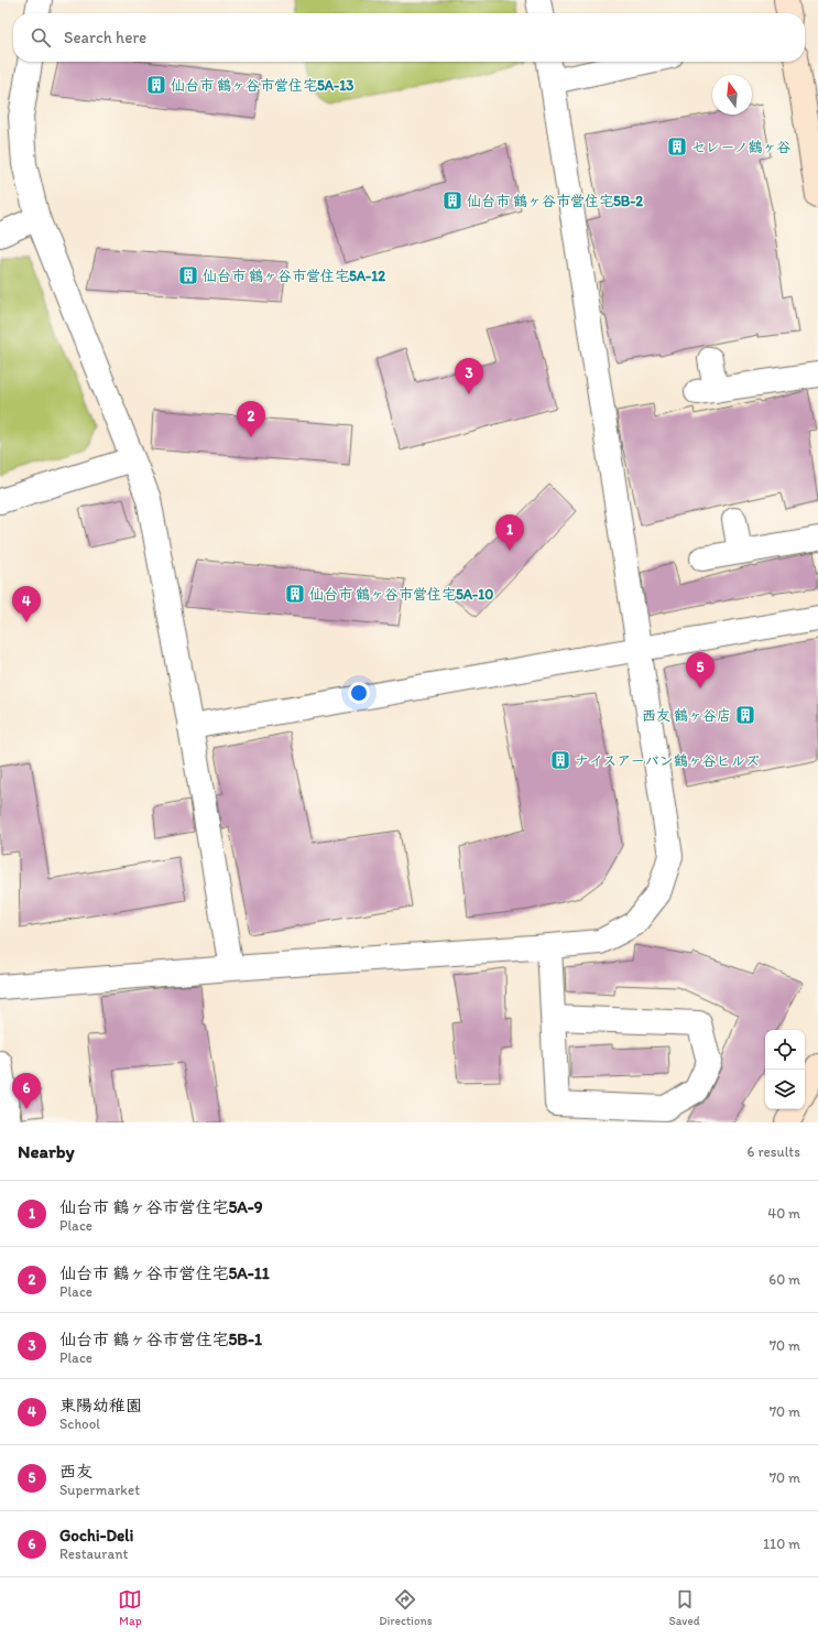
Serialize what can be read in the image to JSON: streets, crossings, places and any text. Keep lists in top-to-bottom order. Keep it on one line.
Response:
{"places":{"building":["仙台市 鶴ヶ谷市営住宅5A-13","セレーノ鶴ヶ谷","仙台市 鶴ヶ谷市営住宅5B-2","仙台市 鶴ヶ谷市営住宅5A-12","仙台市 鶴ヶ谷市営住宅5A-10","西友 鶴ヶ谷店","ナイスアーバン鶴ヶ谷ヒルズ"]},"north":"top","page":{"search":"Search here","pins":["3","2","1","4","5","6"],"heading":["Nearby","6 results"],"list":[{"mark":"1","name":"仙台市 鶴ヶ谷市営住宅5A-9","note":"Place","value":"40 m"},{"mark":"2","name":"仙台市 鶴ヶ谷市営住宅5A-11","note":"Place","value":"60 m"},{"mark":"3","name":"仙台市 鶴ヶ谷市営住宅5B-1","note":"Place","value":"70 m"},{"mark":"4","name":"東陽幼稚園","note":"School","value":"70 m"},{"mark":"5","name":"西友","note":"Supermarket","value":"70 m"},{"mark":"6","name":"Gochi-Deli","note":"Restaurant","value":"110 m"}],"nav":["Map","Directions","Saved"]}}
